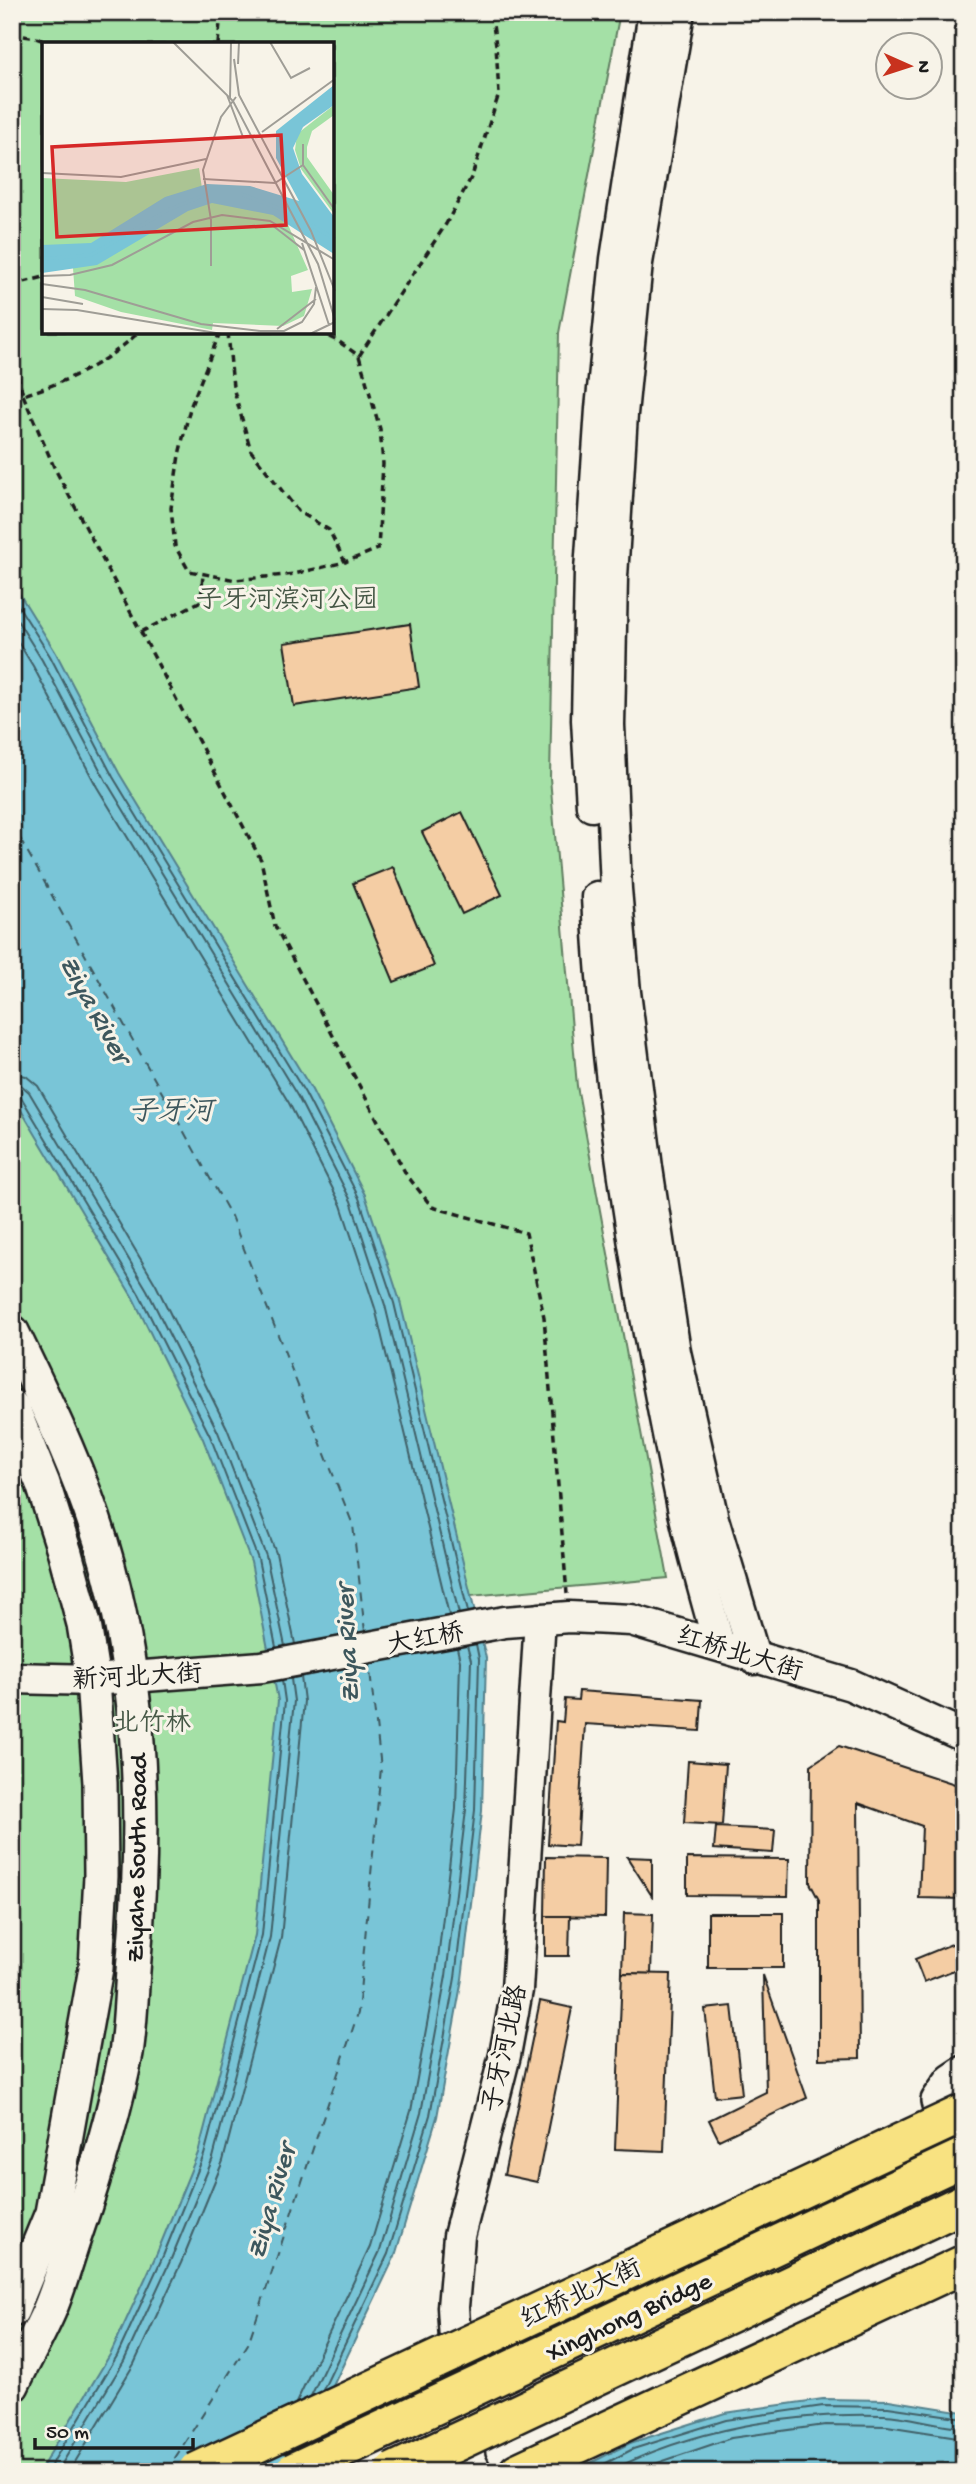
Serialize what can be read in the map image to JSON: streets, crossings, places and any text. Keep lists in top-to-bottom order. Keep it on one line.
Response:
{"streets":{"main road":["红桥北大街","Ziyahe South Road","Xinghong Bridge"],"street":["大红桥","新河北大街","子牙河北路"]},"crossings":[["大红桥","红桥北大街"],["大红桥","新河北大街"],["红桥北大街","子牙河北路"],["新河北大街","Ziyahe South Road"]],"water":["Ziya River","子牙河"],"parks":["子牙河滨河公园","北竹林"],"scale_bar":"50 m","north":"right"}
